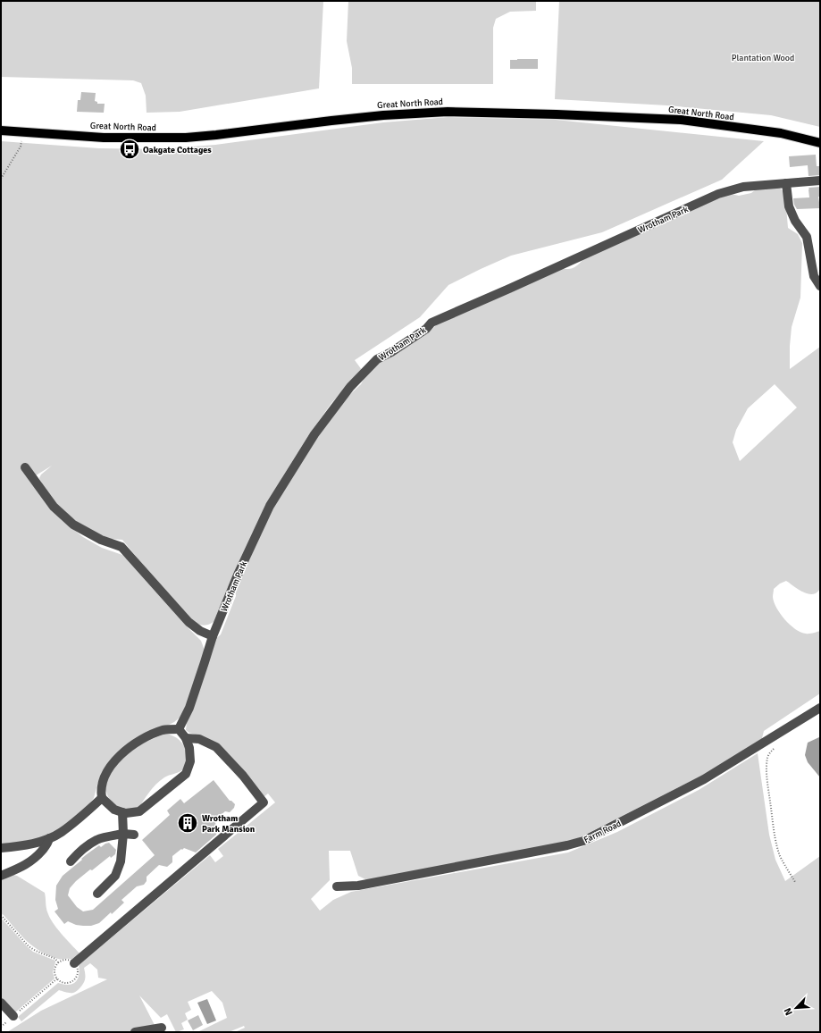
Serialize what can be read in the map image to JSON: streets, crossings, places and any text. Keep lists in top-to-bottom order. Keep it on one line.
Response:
{"streets":{"main road":["Great North Road"],"lane":["Wrotham Park","Farm Road"]},"parks":["Plantation Wood"],"places":{"bus stop":["Oakgate Cottages"],"building":["Wrotham Park Mansion"]},"north":"bottom left"}
